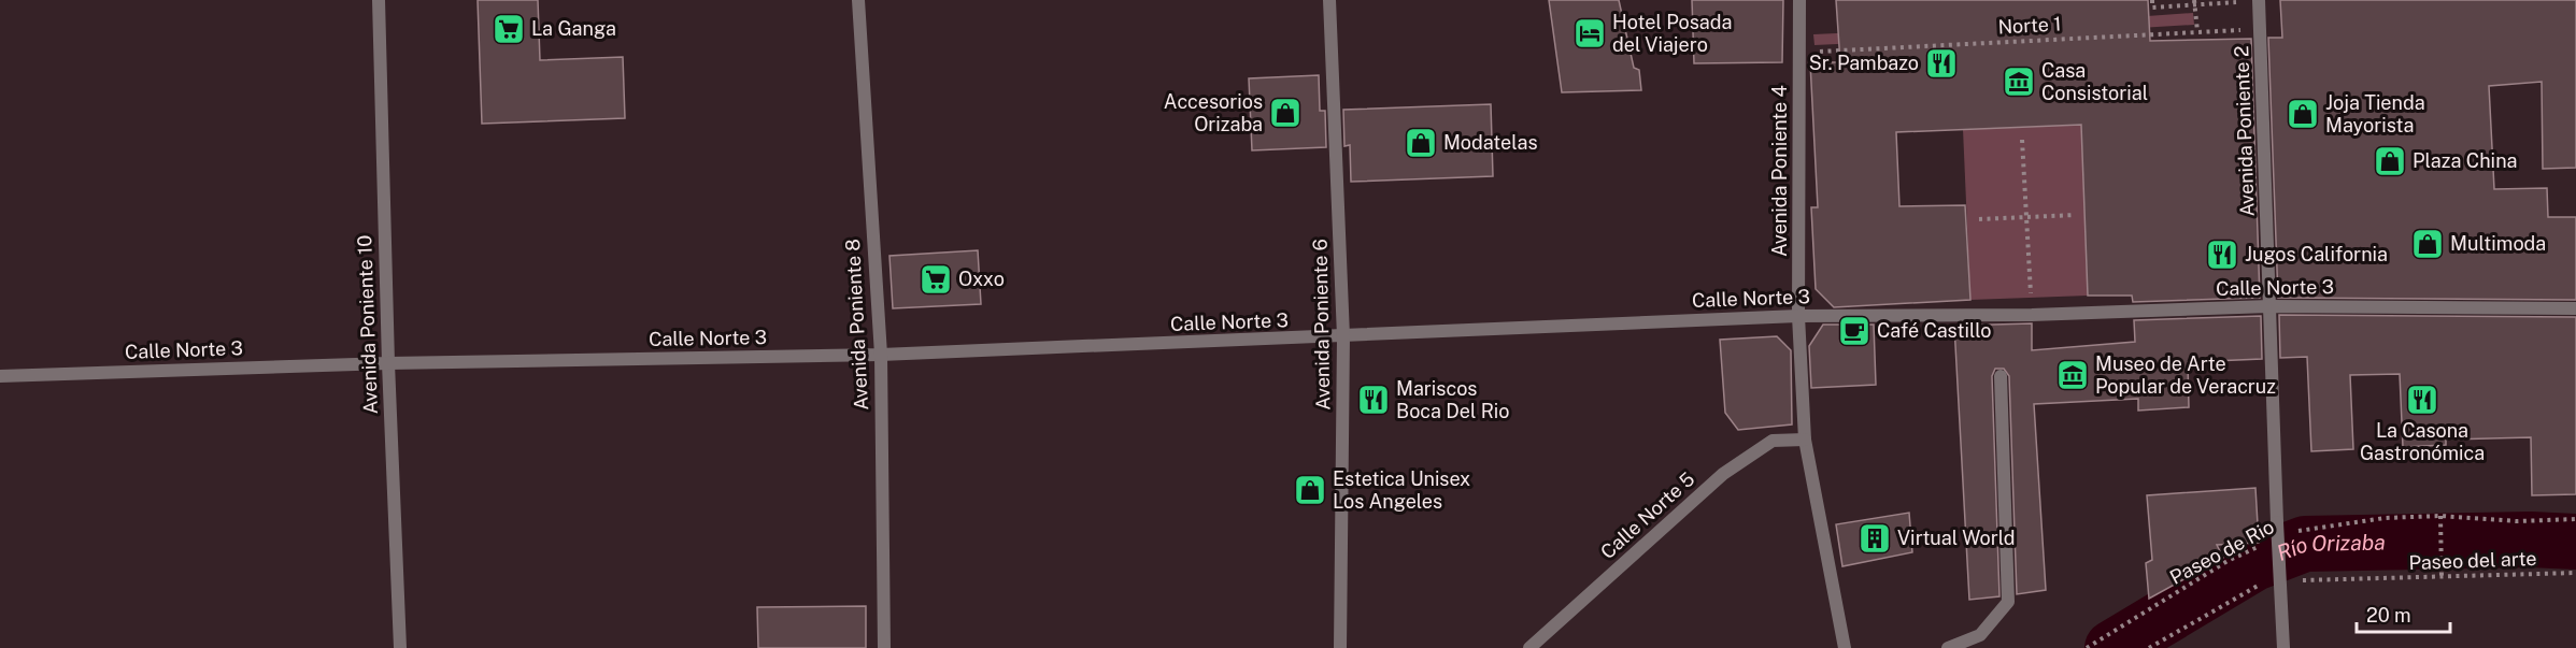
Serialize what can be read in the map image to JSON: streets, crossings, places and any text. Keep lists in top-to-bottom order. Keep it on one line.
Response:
{"streets":{"street":["Avenida Poniente 2","Avenida Poniente 4","Calle Norte 3","Avenida Poniente 10","Avenida Poniente 8","Avenida Poniente 6","Calle Norte 5"],"path":["Norte 1","Paseo de Rio","Paseo del arte"]},"crossings":[["Norte 1","Avenida Poniente 2"],["Norte 1","Avenida Poniente 4"],["Avenida Poniente 2","Calle Norte 3"],["Avenida Poniente 4","Calle Norte 3"],["Avenida Poniente 4","Calle Norte 5"],["Calle Norte 3","Avenida Poniente 10"],["Calle Norte 3","Avenida Poniente 8"],["Calle Norte 3","Avenida Poniente 6"],["Paseo de Rio","Paseo del arte"]],"water":["Río Orizaba"],"places":{"supermarket":["La Ganga","Oxxo"],"hotel":["Hotel Posada del Viajero"],"restaurant":["Sr. Pambazo","Jugos California","Mariscos Boca Del Rio","La Casona Gastronómica"],"museum":["Casa Consistorial","Museo de Arte Popular de Veracruz"],"shop":["Accesorios Orizaba","Joja Tienda Mayorista","Modatelas","Plaza China","Multimoda","Estetica Unisex Los Angeles"],"cafe":["Café Castillo"],"building":["Virtual World"]},"scale_bar":"20 m"}
